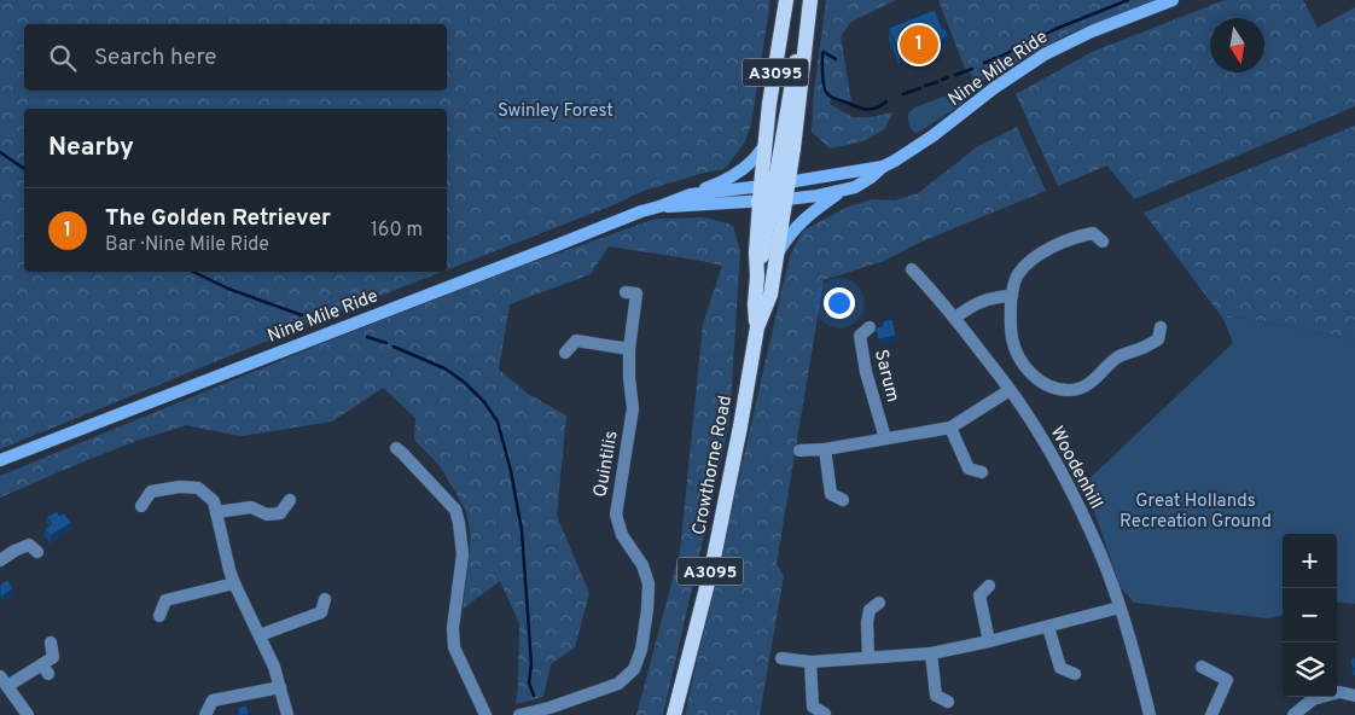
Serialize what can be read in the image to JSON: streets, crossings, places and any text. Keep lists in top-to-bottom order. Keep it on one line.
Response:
{"streets":{"main road":["Nine Mile Ride","A3095","Crowthorne Road"],"street":["Sarum","Quintilis","Woodenhill"]},"crossings":[["Nine Mile Ride","A3095"],["Nine Mile Ride","Crowthorne Road"],["A3095","Crowthorne Road"]],"parks":["Swinley Forest","Great Hollands Recreation Ground"],"north":"bottom","page":{"pins":"1","search":"Search here","heading":"Nearby","list":[{"mark":"1","name":"The Golden Retriever","note":"Bar · Nine Mile Ride","value":"160 m"}],"map_buttons":["+","−"]}}
